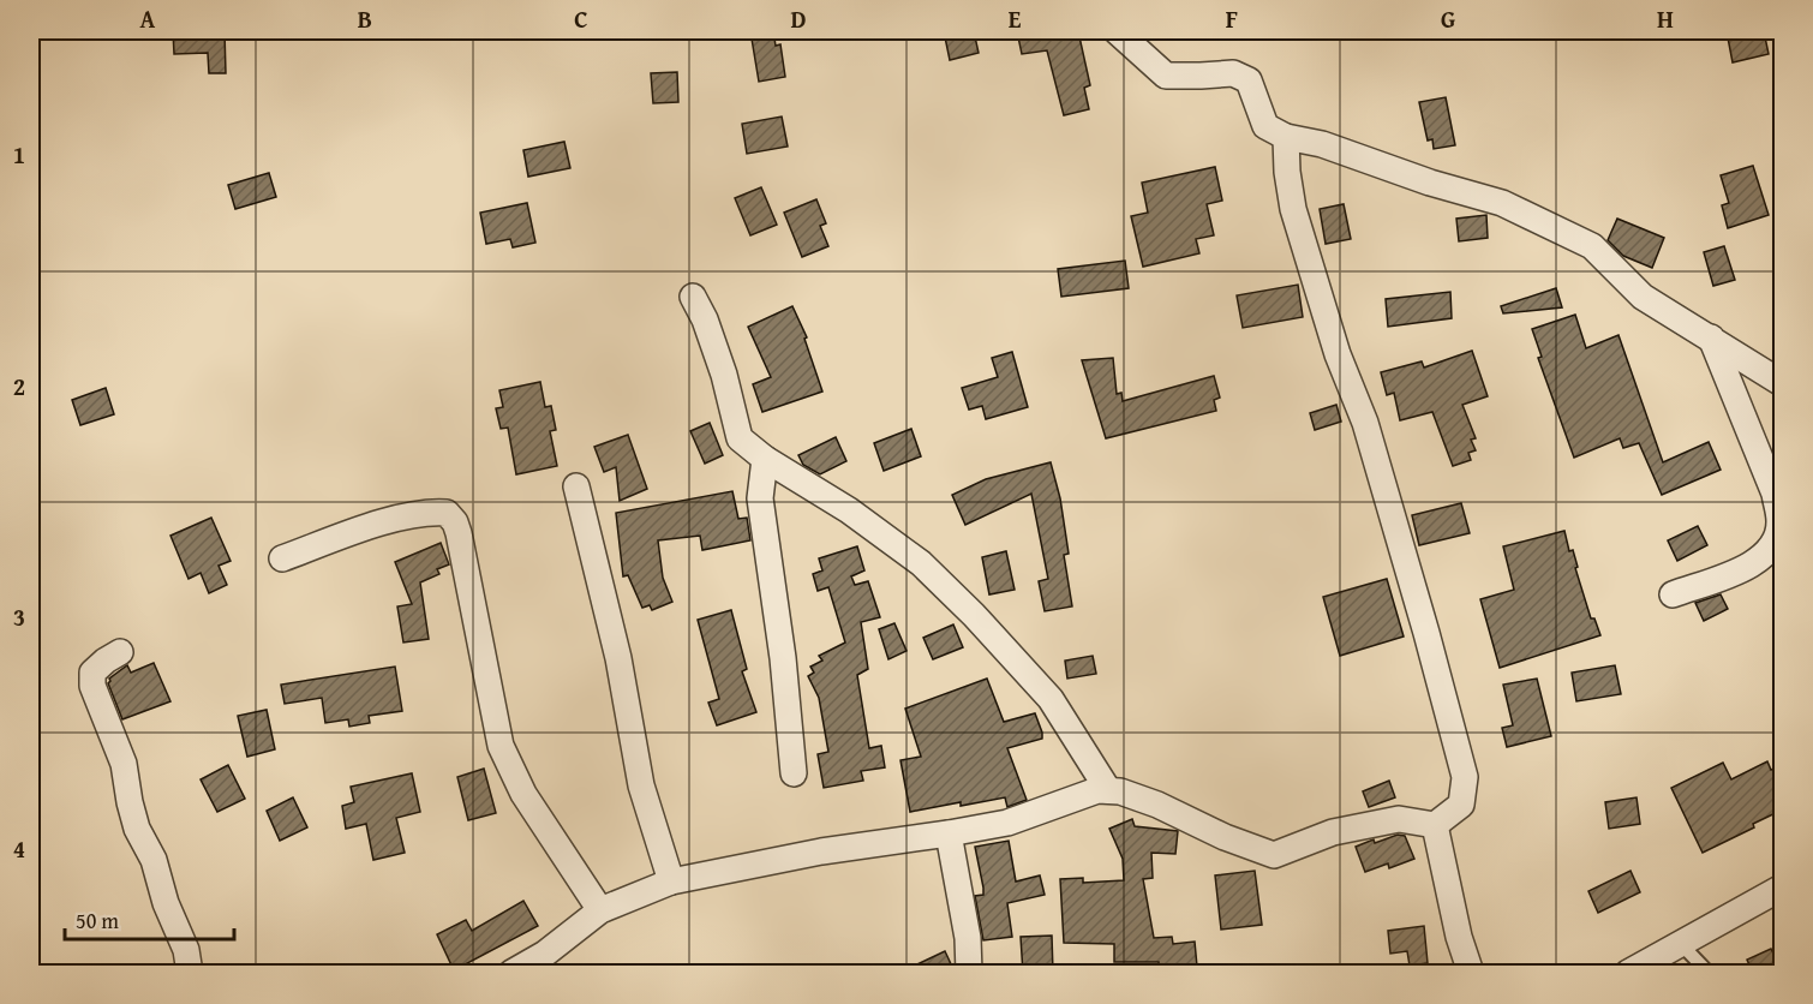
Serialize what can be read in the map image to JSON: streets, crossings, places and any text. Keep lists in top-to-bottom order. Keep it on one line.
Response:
{"scale_bar":"50 m","grid":{"columns":["A","B","C","D","E","F","G","H"],"rows":["1","2","3","4"]}}
